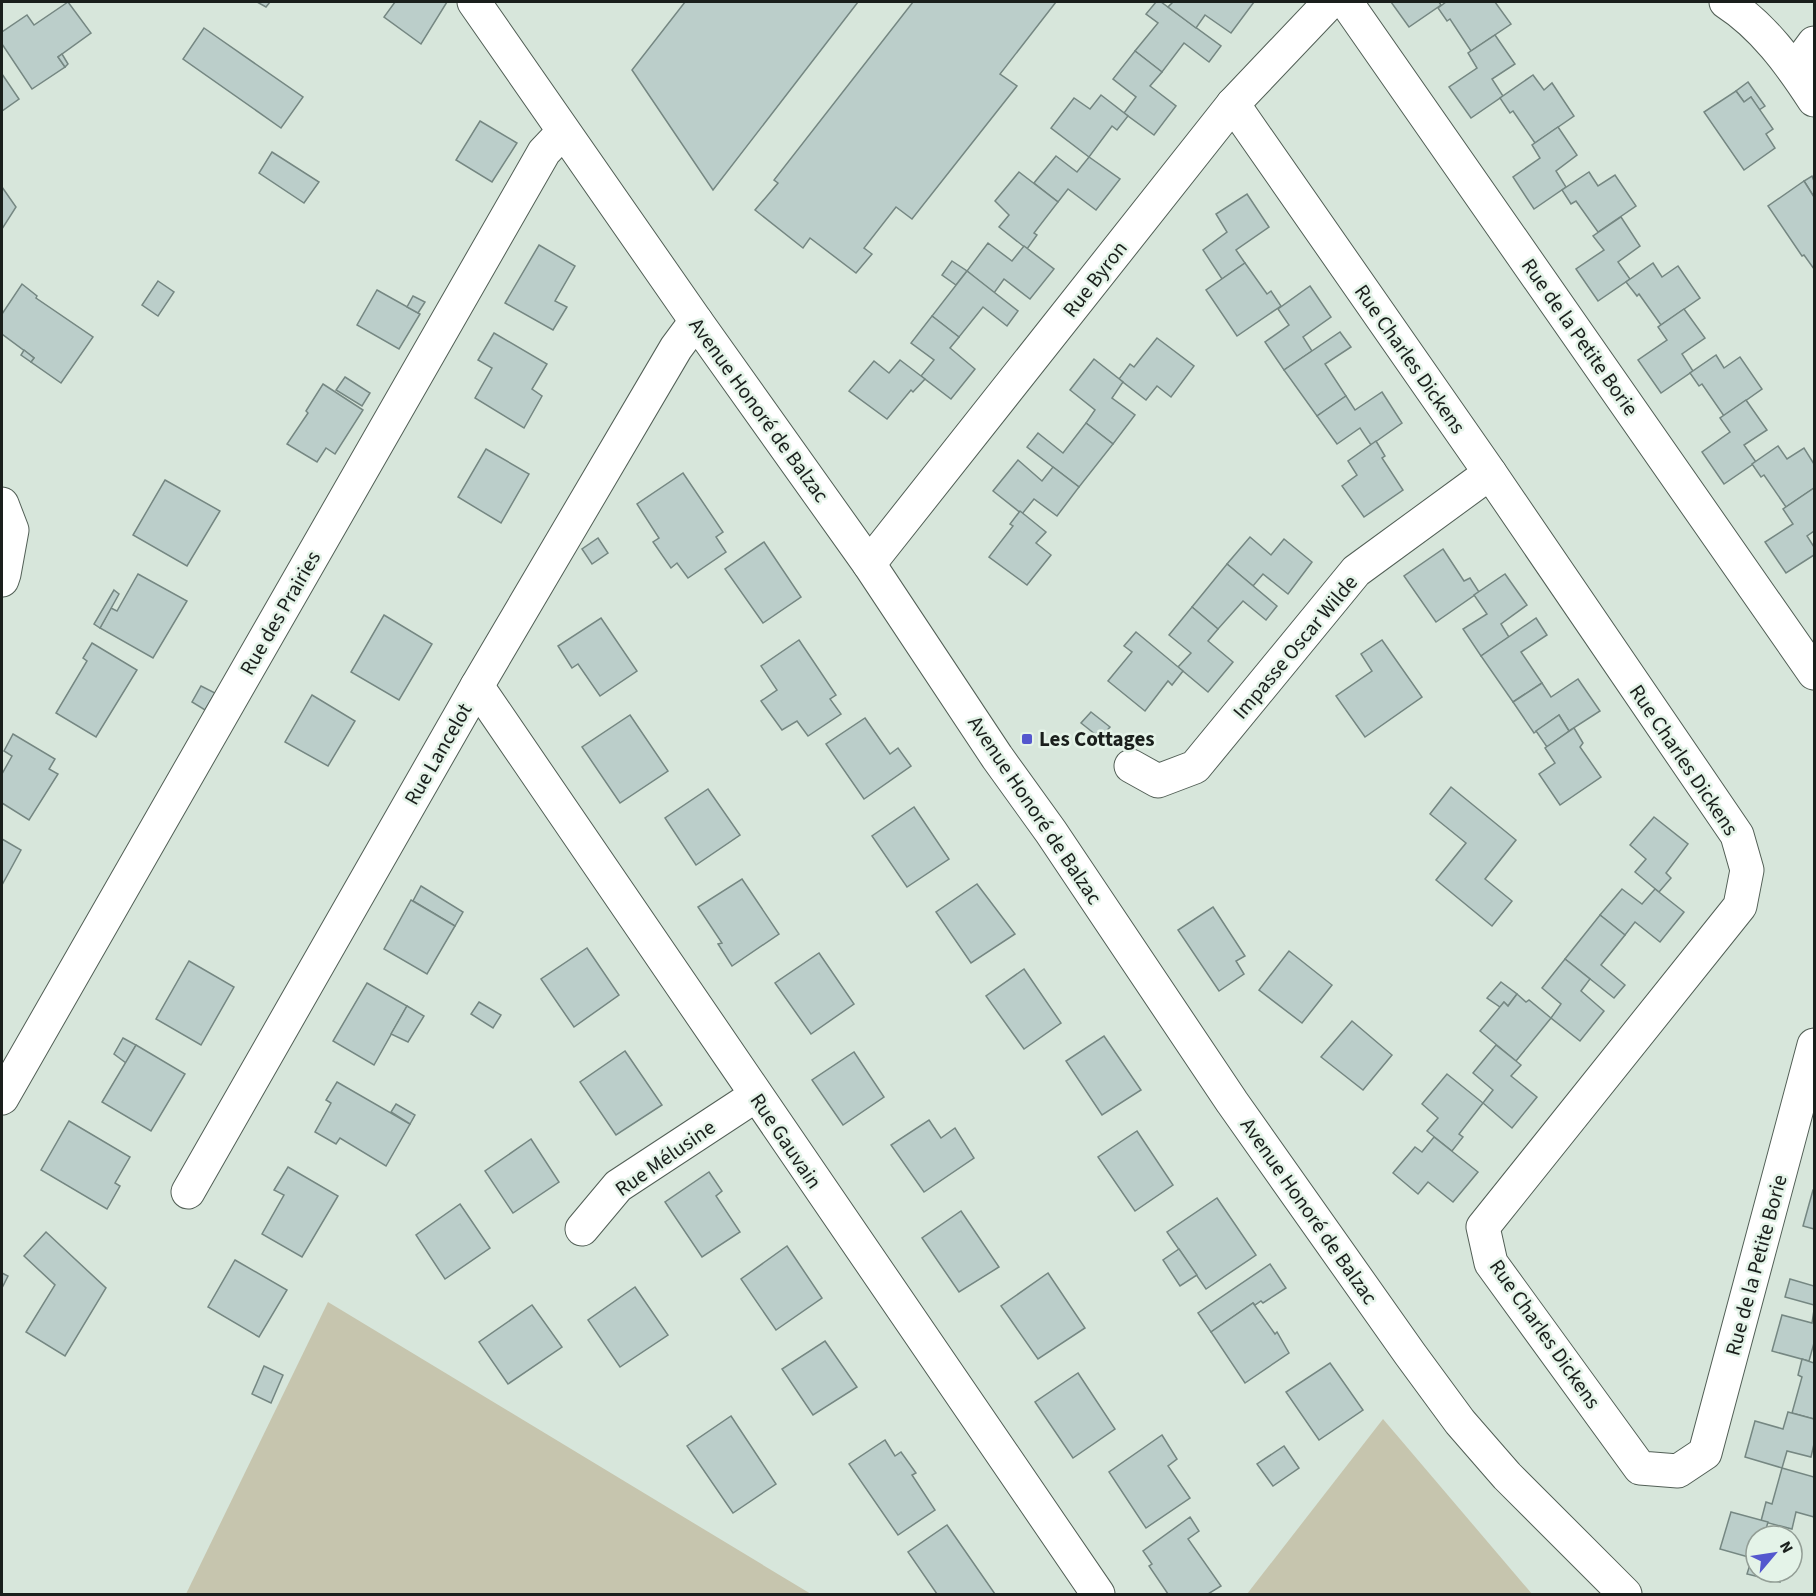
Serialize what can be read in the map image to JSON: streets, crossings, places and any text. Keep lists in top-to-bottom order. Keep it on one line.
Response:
{"streets":{"street":["Rue Byron","Rue de la Petite Borie","Rue Charles Dickens","Avenue Honoré de Balzac","Rue des Prairies","Impasse Oscar Wilde","Rue Lancelot","Rue Gauvain","Rue Mélusine"]},"crossings":[["Rue Byron","Rue Charles Dickens"],["Rue Byron","Avenue Honoré de Balzac"],["Rue de la Petite Borie","Rue Charles Dickens"],["Rue Charles Dickens","Impasse Oscar Wilde"],["Avenue Honoré de Balzac","Rue des Prairies"],["Avenue Honoré de Balzac","Rue Lancelot"],["Rue Lancelot","Rue Gauvain"],["Rue Gauvain","Rue Mélusine"]],"places":{"transit":["Les Cottages"]},"north":"top right"}
